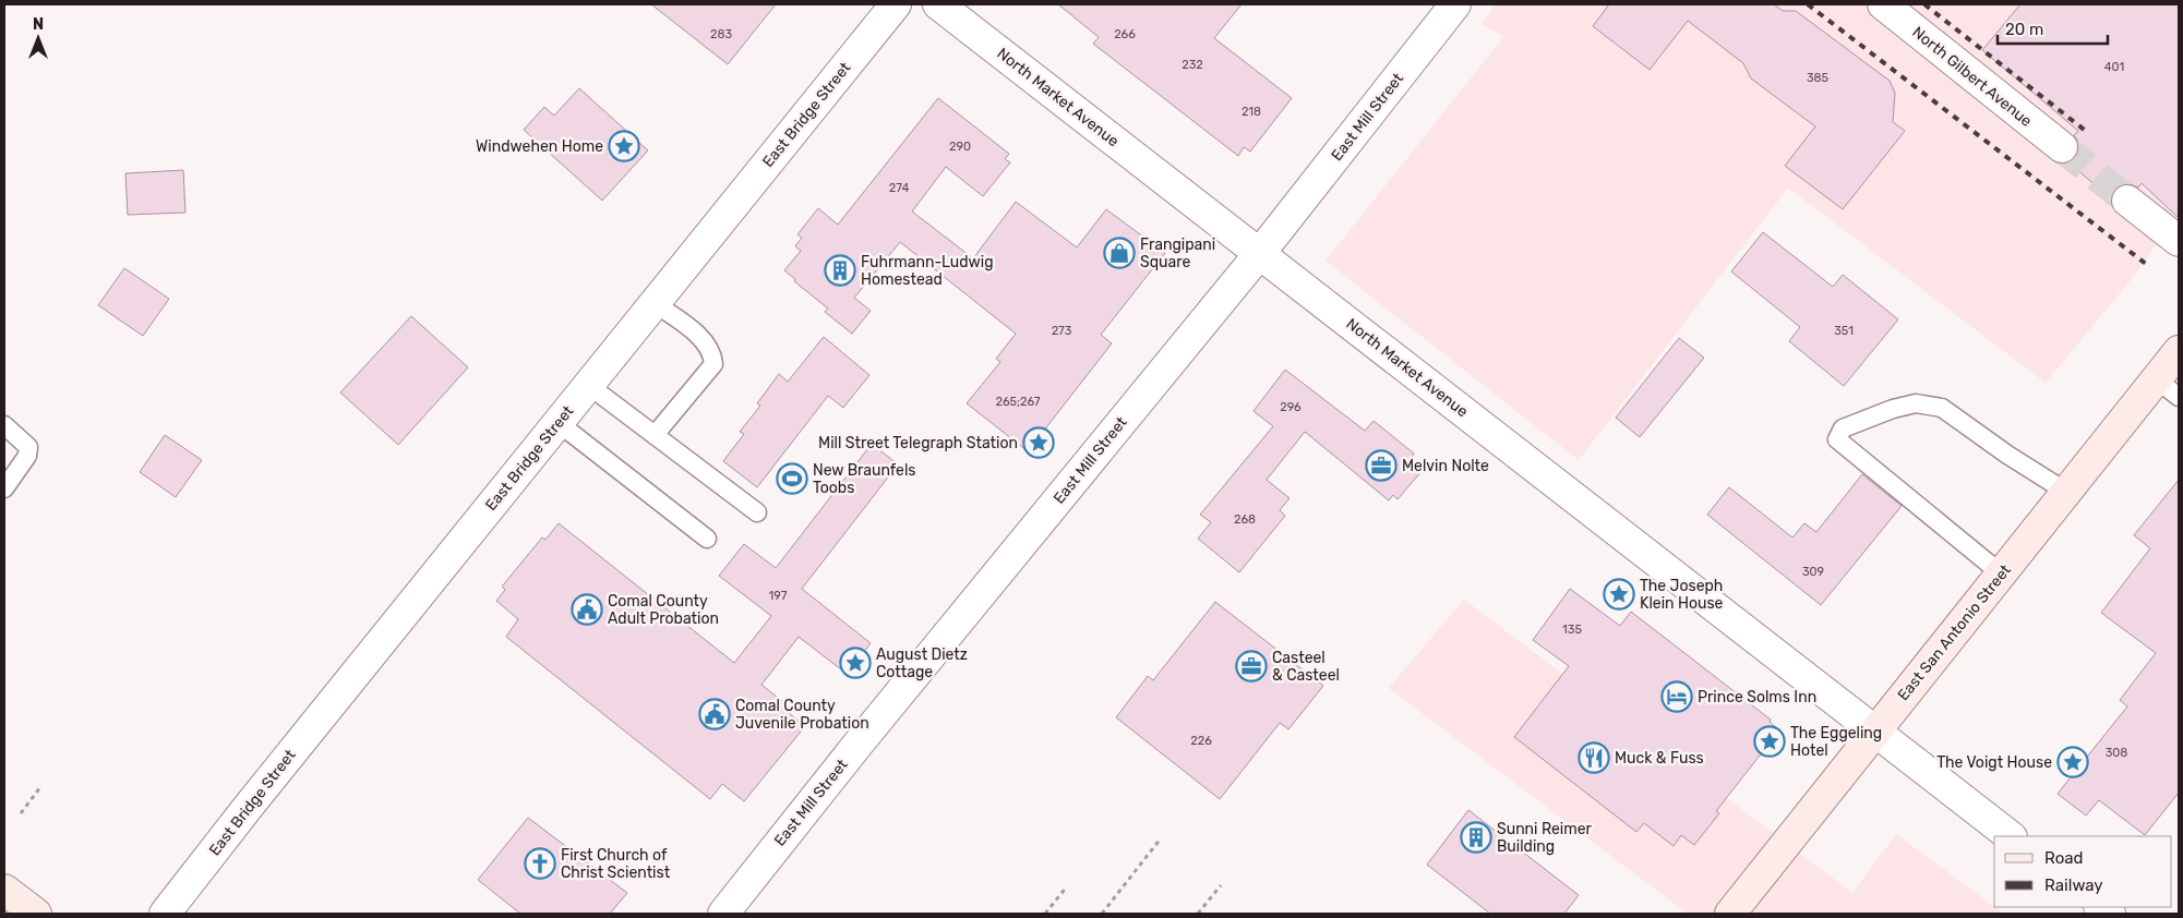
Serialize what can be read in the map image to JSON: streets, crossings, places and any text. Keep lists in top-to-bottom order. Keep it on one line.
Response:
{"streets":{"main road":["East San Antonio Street"],"street":["North Gilbert Avenue","North Market Avenue","East Bridge Street","East Mill Street"]},"crossings":[["North Market Avenue","East Mill Street"],["North Market Avenue","East San Antonio Street"]],"places":{"place":["Windwehen Home","Mill Street Telegraph Station","The Joseph Klein House","August Dietz Cottage","The Eggeling Hotel","The Voigt House"],"shop":["Frangipani Square"],"building":["Fuhrmann-Ludwig Homestead","Sunni Reimer Building"],"office":["Melvin Nolte","Casteel & Casteel"],"sports":["New Braunfels Toobs"],"public building":["Comal County Adult Probation","Comal County Juvenile Probation"],"hotel":["Prince Solms Inn"],"restaurant":["Muck & Fuss"],"church":["First Church of Christ Scientist"]},"house_numbers":["283","266","232","401","385","218","290","274","273","351","265;267","296","268","309","197","135","226","308"],"legend":["Road","Railway"],"scale_bar":"20 m","north":"top"}
